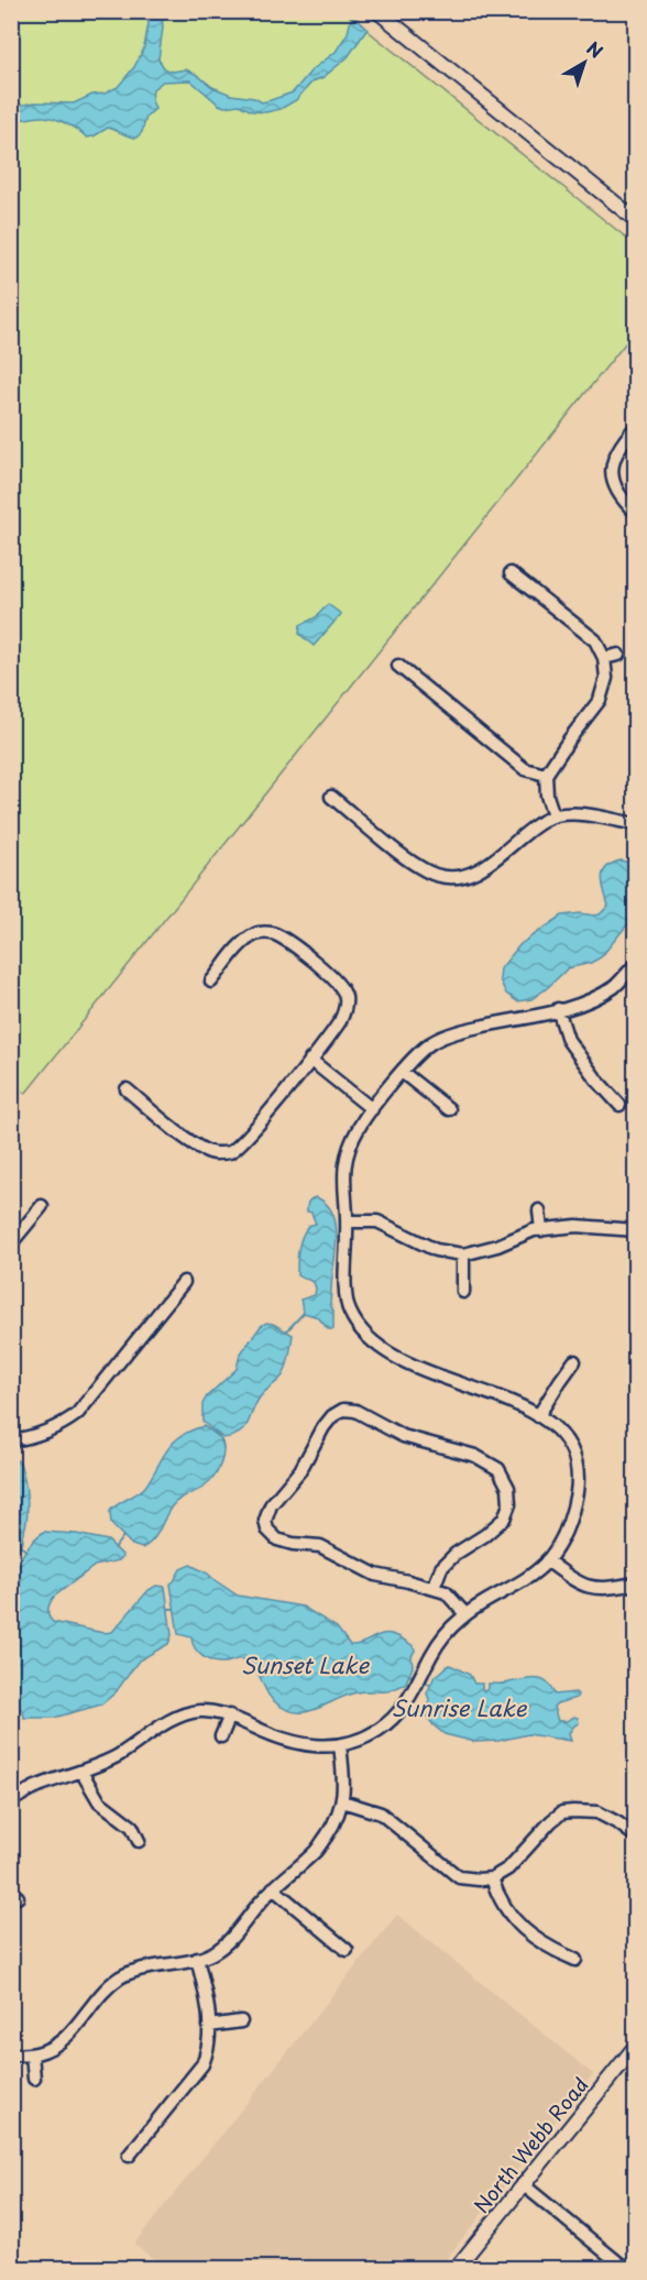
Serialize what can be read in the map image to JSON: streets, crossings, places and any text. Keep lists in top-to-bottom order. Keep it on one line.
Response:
{"streets":{"main road":["North Webb Road"]},"water":["Sunset Lake","Sunrise Lake"],"north":"top right"}
